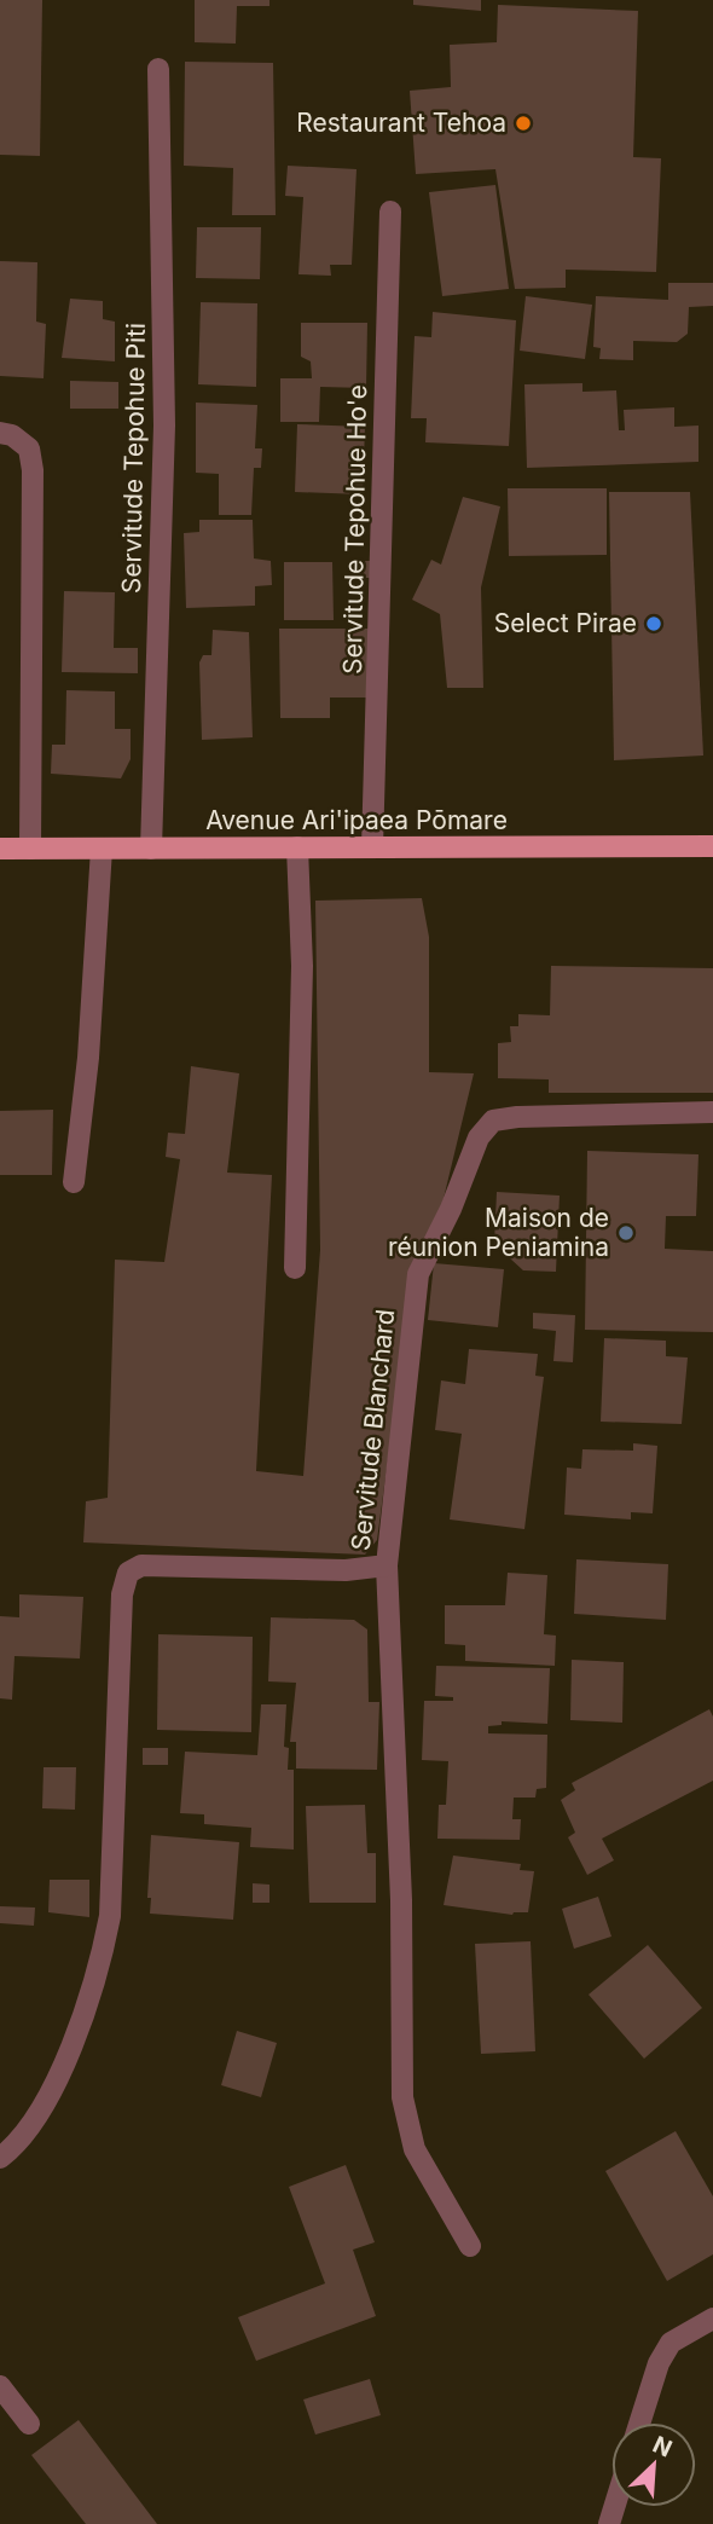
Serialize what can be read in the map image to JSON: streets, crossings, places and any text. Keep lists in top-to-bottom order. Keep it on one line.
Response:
{"streets":{"main road":["Avenue Ari'ipaea Pōmare"],"street":["Servitude Tepohue Piti","Servitude Tepohue Ho'e","Servitude Blanchard"]},"crossings":[["Servitude Tepohue Piti","Avenue Ari'ipaea Pōmare"],["Servitude Tepohue Ho'e","Avenue Ari'ipaea Pōmare"]],"places":["Restaurant Tehoa","Select Pirae","Maison de réunion Peniamina"],"north":"top right"}
